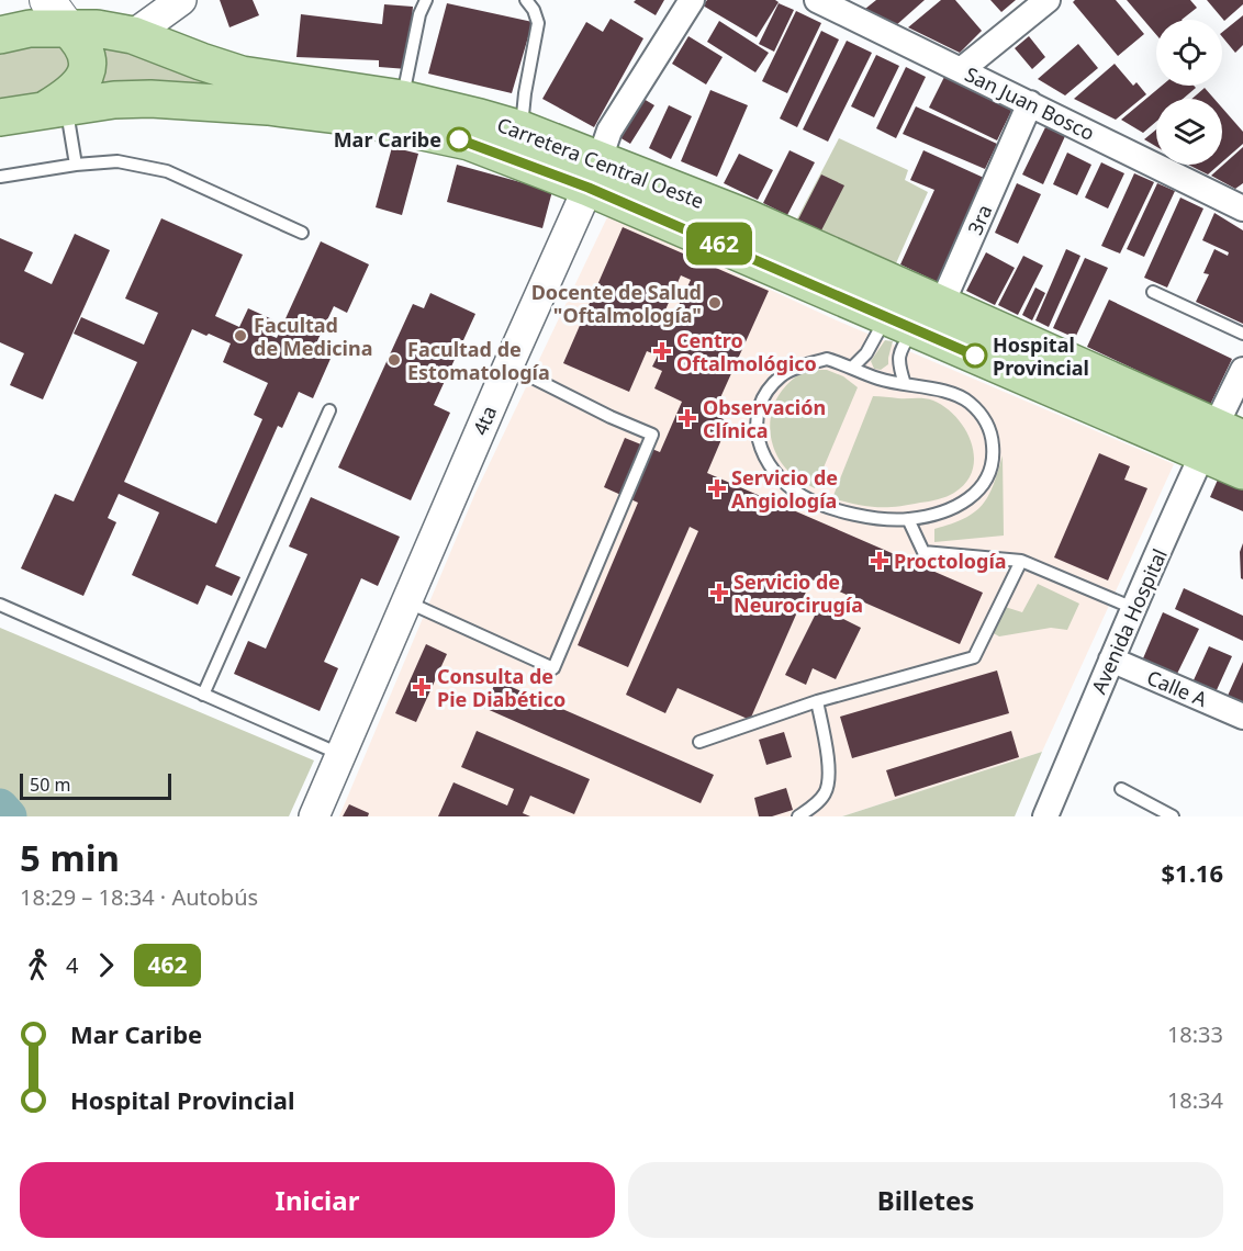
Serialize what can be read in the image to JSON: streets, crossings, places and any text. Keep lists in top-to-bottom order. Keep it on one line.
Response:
{"streets":{"main road":["Carretera Central Oeste"],"street":["San Juan Bosco","3ra","4ta","Avenida Hospital","Calle A"]},"crossings":[["San Juan Bosco","3ra"],["Carretera Central Oeste","3ra"],["Carretera Central Oeste","4ta"],["Carretera Central Oeste","Avenida Hospital"],["Avenida Hospital","Calle A"]],"places":{"other":["Mar Caribe","Docente de Salud \"Oftalmología\"","Facultad de Medicina","Hospital Provincial","Facultad de Estomatología"],"health":["Centro Oftalmológico","Observación Clínica","Servicio de Angiología","Proctología","Servicio de Neurocirugía","Consulta de Pie Diabético"]},"lines":["bus line 462"],"scale_bar":"50 m","page":{"on_map":"462","scale":"50 m","heading":["5 min","18:29 – 18:34 · Autobús","$1.16"],"legs":["4","462"],"list":[{"name":"Mar Caribe","value":"18:33"},{"name":"Hospital Provincial","value":"18:34"}],"buttons":["Iniciar","Billetes"]}}
